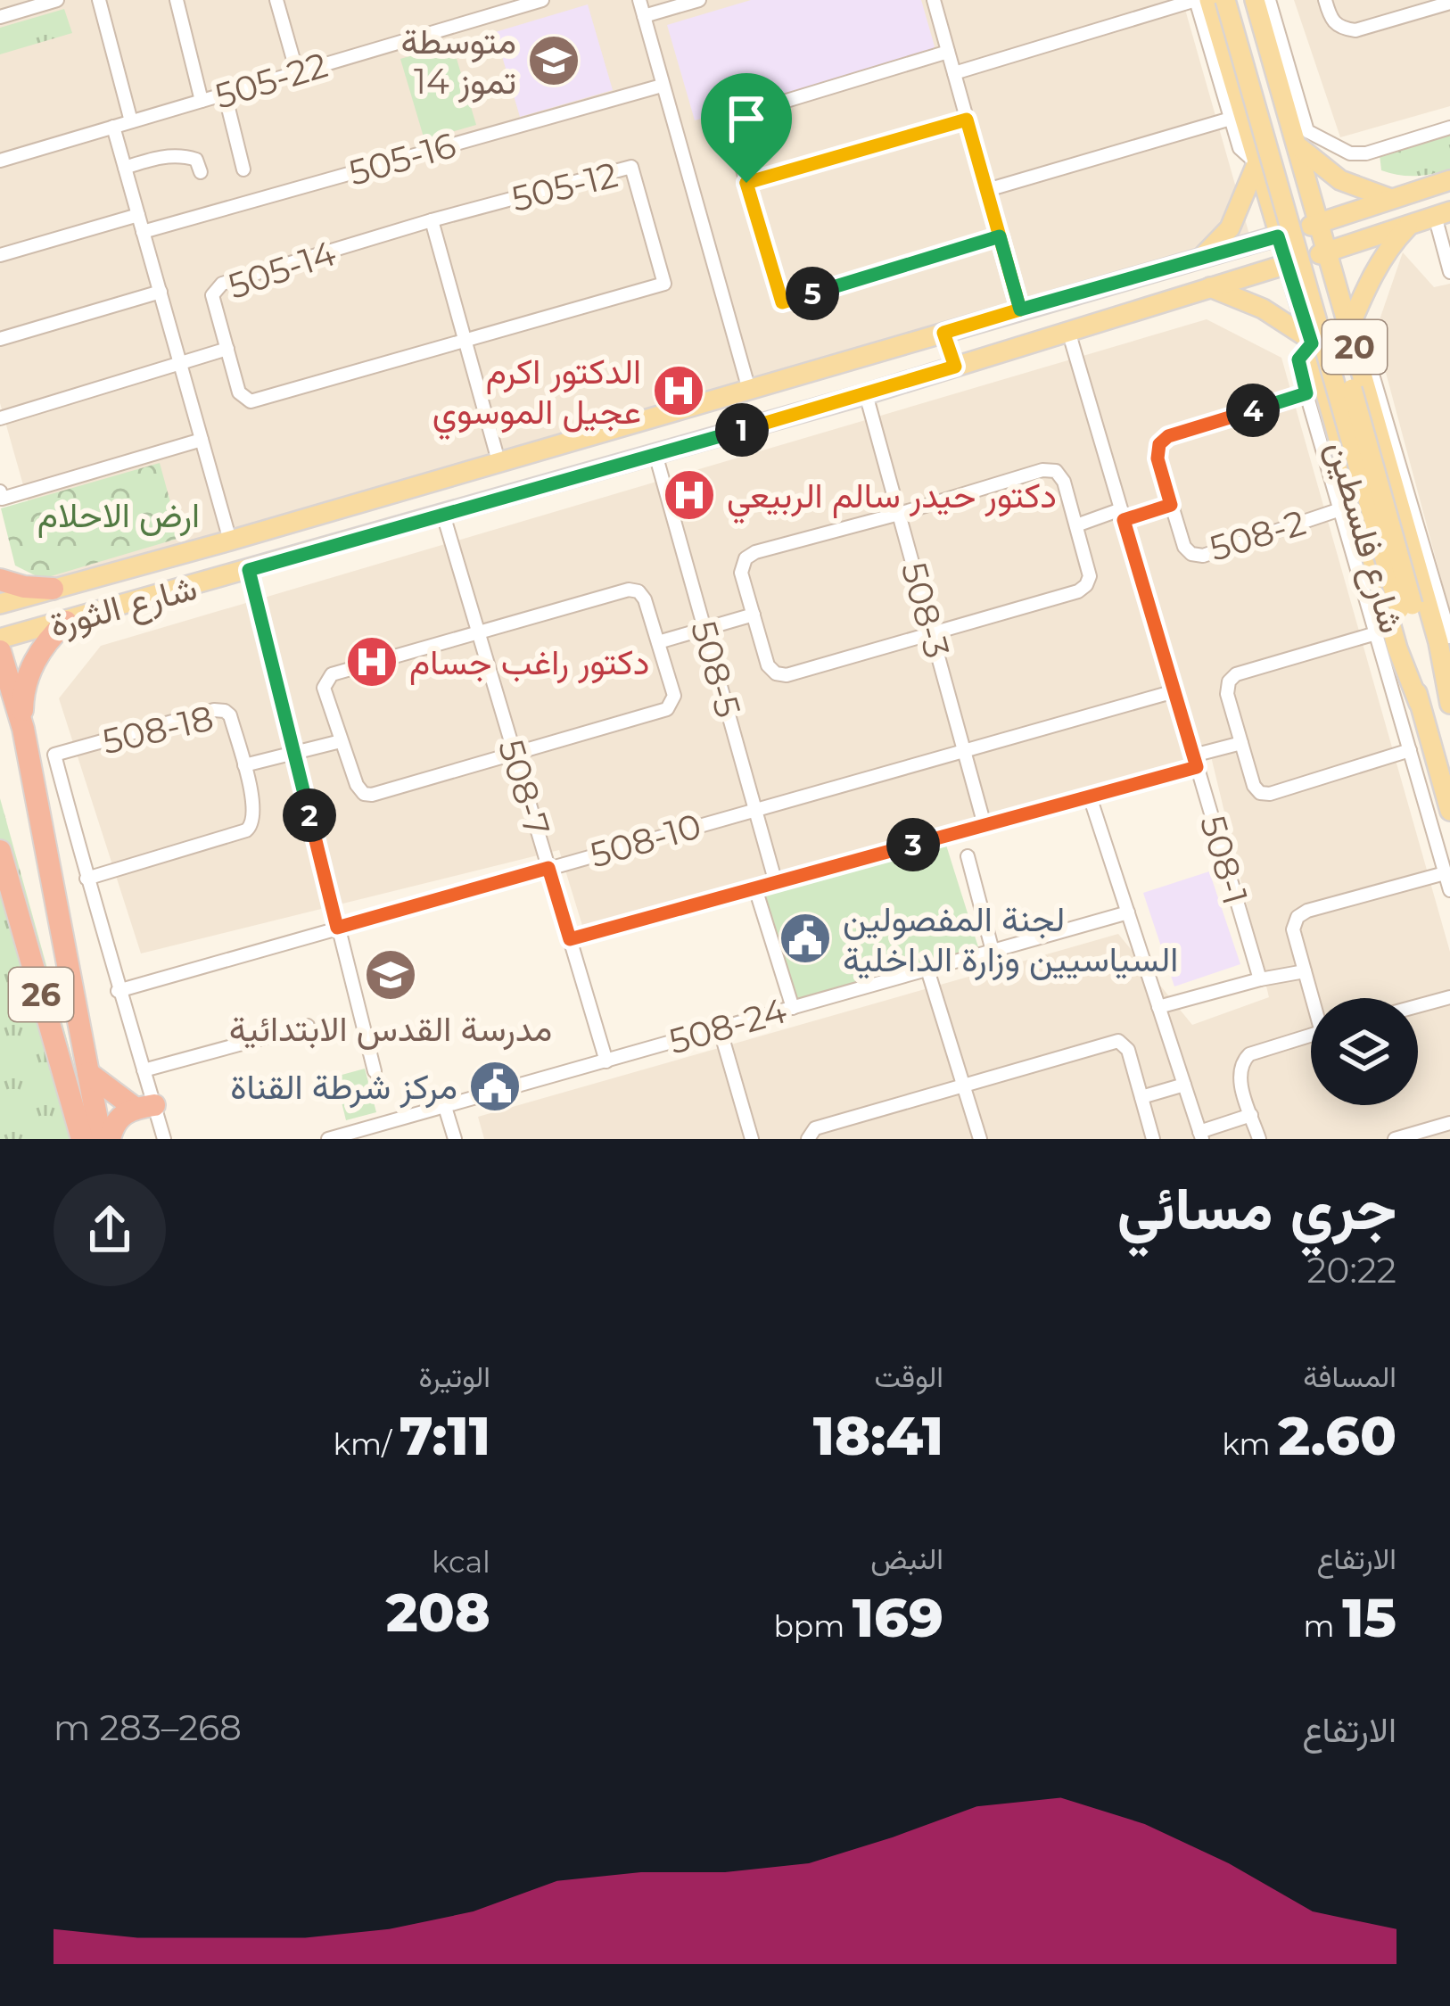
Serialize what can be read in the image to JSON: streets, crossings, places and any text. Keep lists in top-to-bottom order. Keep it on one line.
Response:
{"streets":{"highway":["26"],"main road":["20","شارع فلسطين","شارع الثورة"],"street":["505-22","505-16","505-12","505-14","508-2","508-3","508-5","508-18","508-7","508-10","508-1","508-24"]},"crossings":[["505-12","505-14"],["شارع فلسطين","شارع الثورة"],["شارع الثورة","508-3"],["شارع الثورة","508-5"],["شارع الثورة","508-7"],["شارع الثورة","508-1"],["508-3","508-10"],["508-5","508-10"],["508-7","508-10"],["508-7","508-24"],["508-10","508-1"]],"parks":["ارض الاحلام"],"places":{"school or university":["متوسطة 14 تموز","مدرسة القدس الابتدائية"],"hospital":["الدكتور اكرم عجيل الموسوي","دكتور حيدر سالم الربيعي","دكتور راغب جسام"],"public building":["لجنة المفصولين السياسيين وزارة الداخلية","مركز شرطة القناة"]},"page":{"pins":["5","4","1","2","3"],"heading":["جري مسائي","20:22"],"stats":[["المسافة","2.60 km"],["الوقت","18:41"],["الوتيرة","7:11 /km"],["الارتفاع","15 m"],["النبض","169 bpm"],["kcal","208"]],"chart":["الارتفاع","268–283 m"]}}
